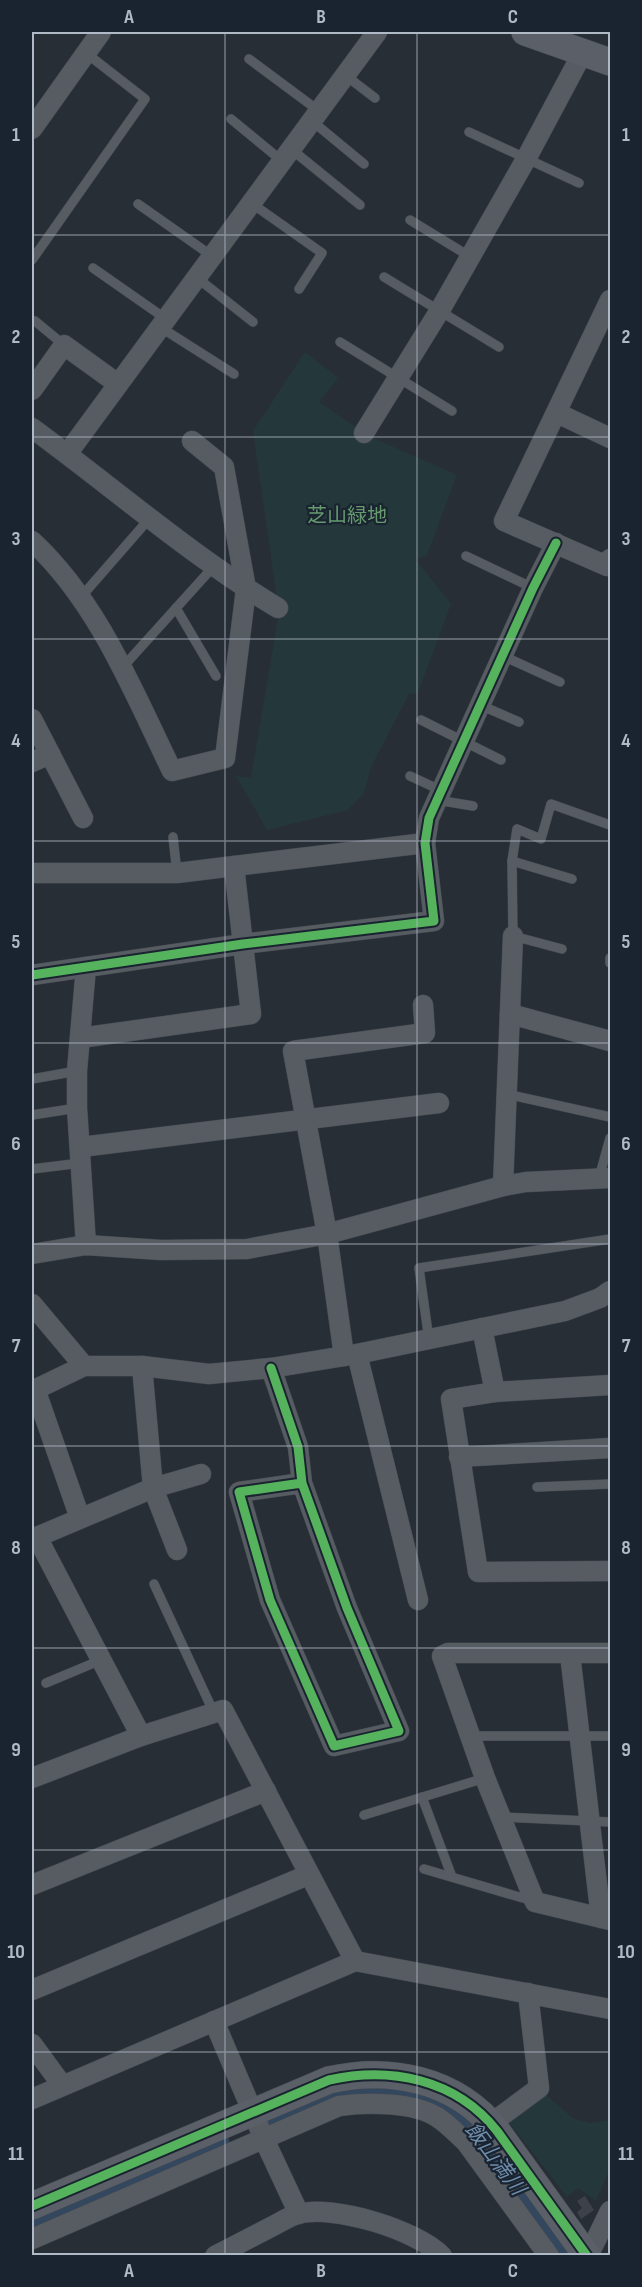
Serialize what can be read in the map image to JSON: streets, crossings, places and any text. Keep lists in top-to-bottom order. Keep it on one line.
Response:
{"water":["飯山満川"],"parks":["芝山緑地"],"grid":{"columns":["A","B","C"],"rows":["1","2","3","4","5","6","7","8","9","10","11"]}}
